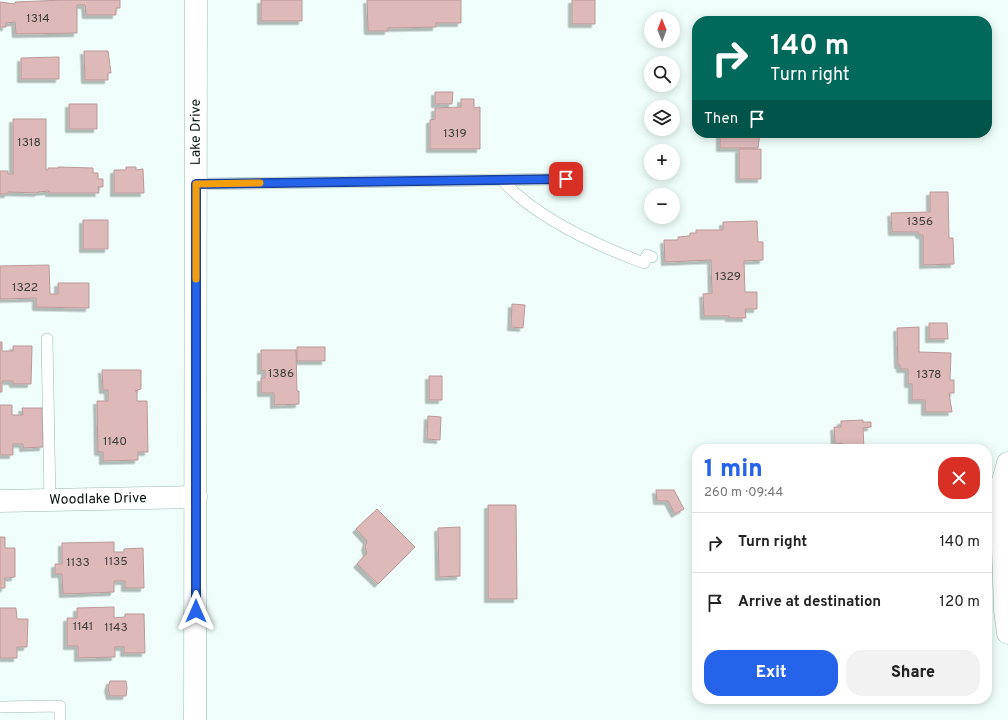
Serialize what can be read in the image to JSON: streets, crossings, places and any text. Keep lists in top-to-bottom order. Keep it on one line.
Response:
{"streets":{"main road":["Lake Drive","Woodlake Drive"]},"crossings":[["Lake Drive","Woodlake Drive"]],"house_numbers":["1314","1319","1318","1356","1329","1322","1386","1378","1140","1135","1133","1141","1143"],"north":"top","page":{"map_buttons":["+","−"],"turn":["140 m","Turn right"],"then":"Then","heading":["1 min","260 m · 09:44"],"list":[{"name":"Turn right","value":"140 m"},{"name":"Arrive at destination","value":"120 m"}],"buttons":["Exit","Share"]}}
